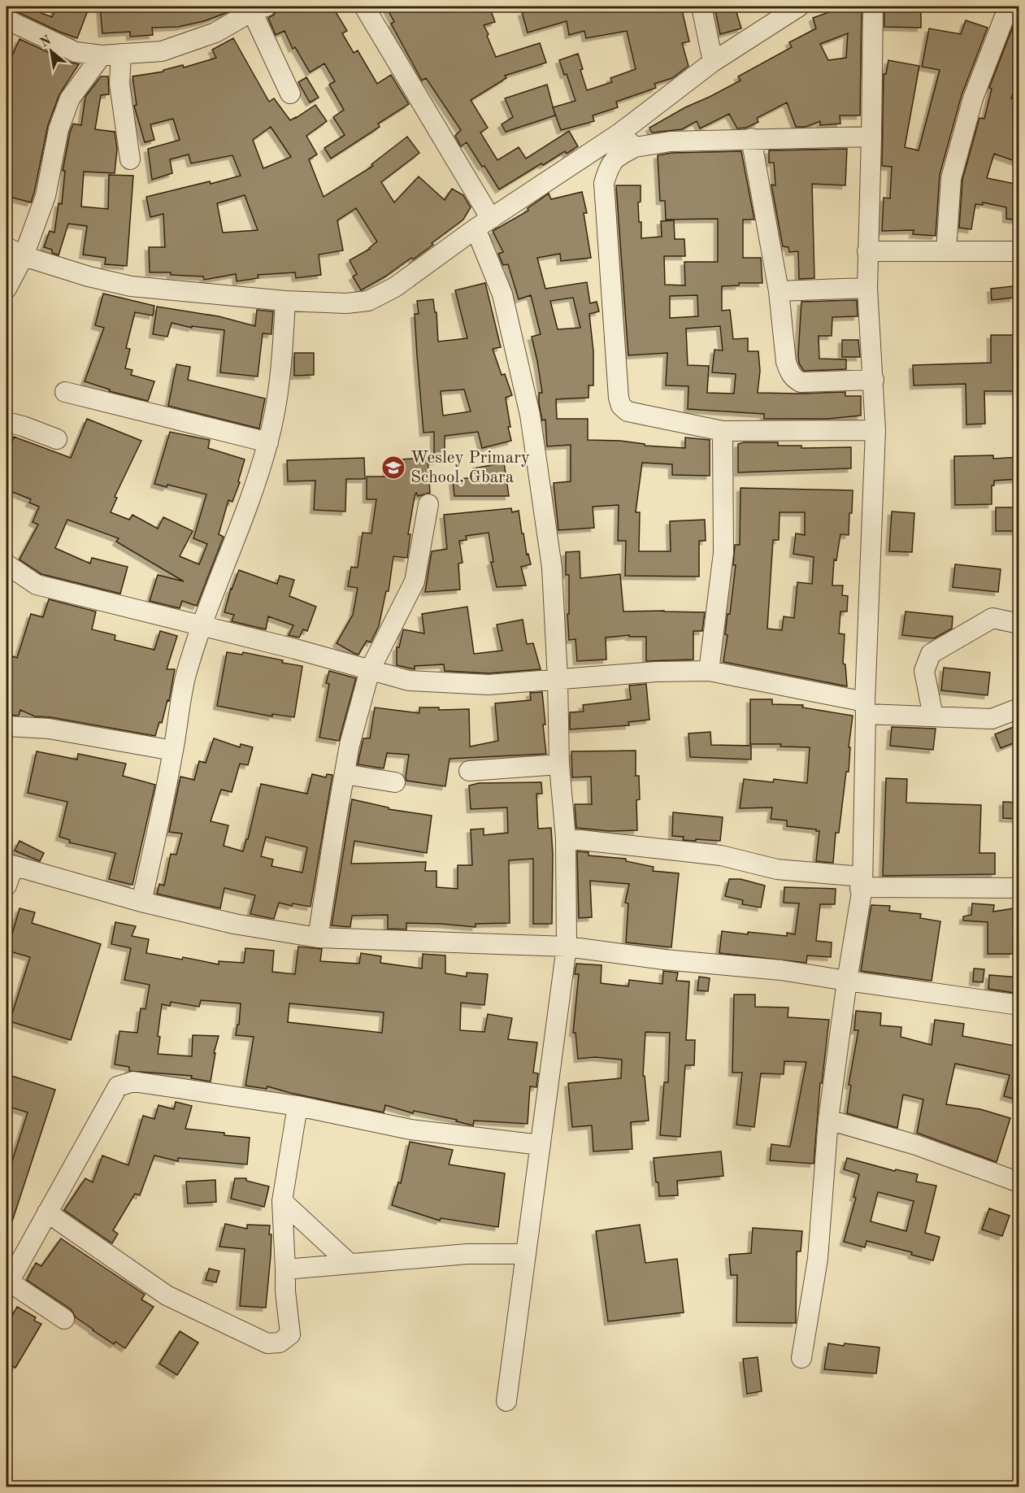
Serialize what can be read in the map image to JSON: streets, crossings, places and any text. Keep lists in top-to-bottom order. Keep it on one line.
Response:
{"places":{"school or university":["Wesley Primary School, Gbara"]},"north":"top left"}
